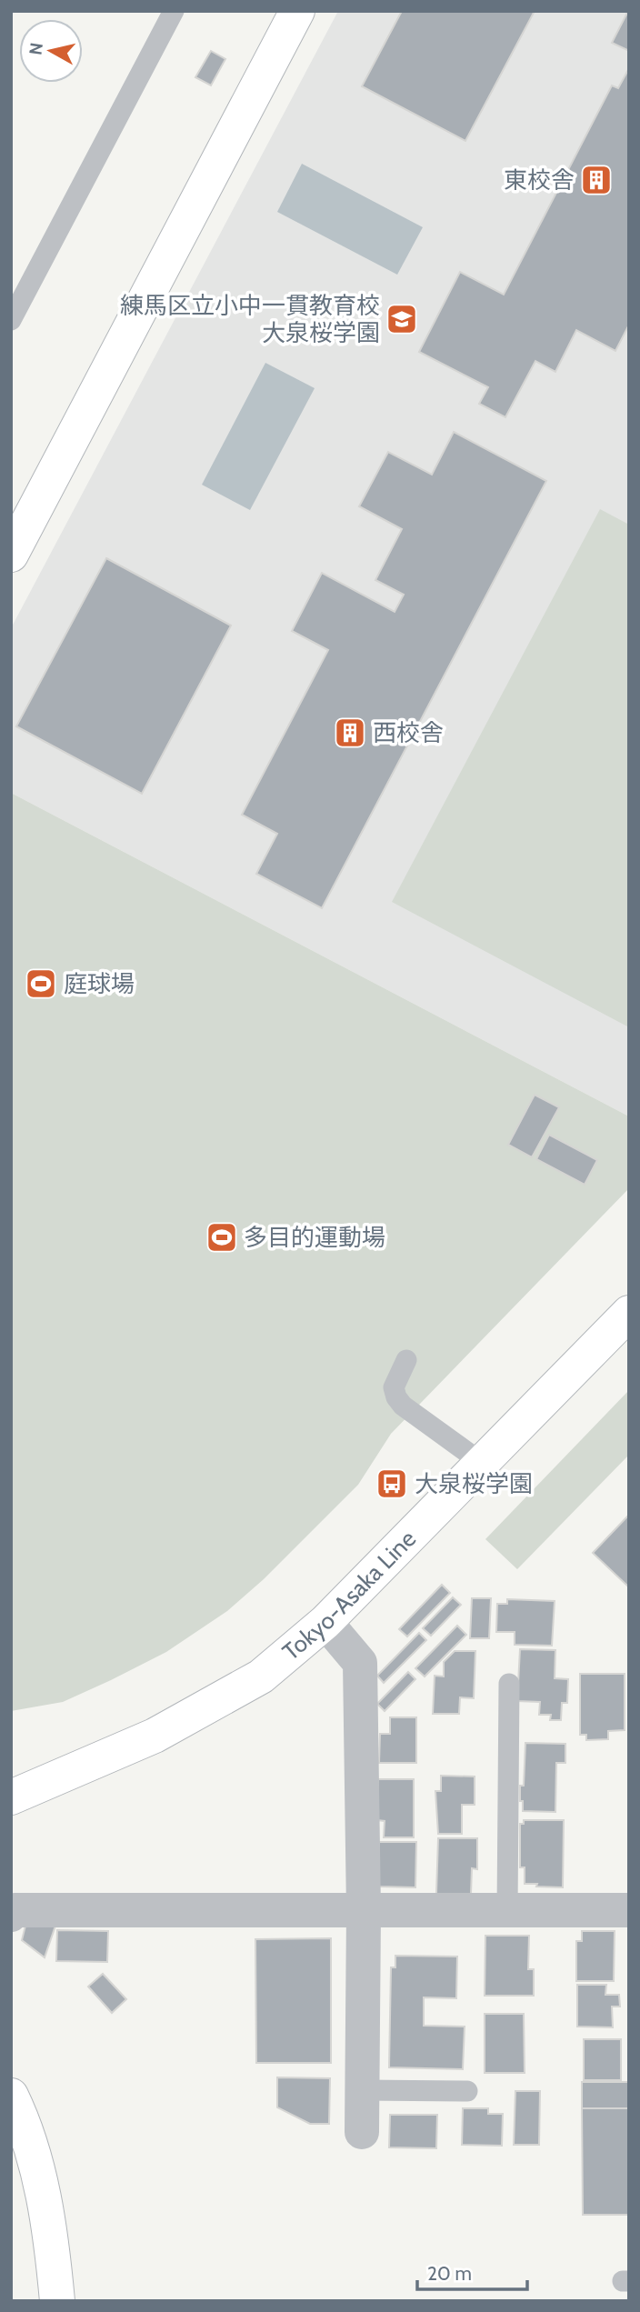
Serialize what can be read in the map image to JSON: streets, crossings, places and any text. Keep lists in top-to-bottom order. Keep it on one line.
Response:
{"streets":{"main road":["Tokyo-Asaka Line"]},"places":{"building":["東校舎","西校舎"],"school or university":["練馬区立小中一貫教育校 大泉桜学園"],"sports":["庭球場","多目的運動場"],"bus stop":["大泉桜学園"]},"scale_bar":"20 m","north":"left"}
